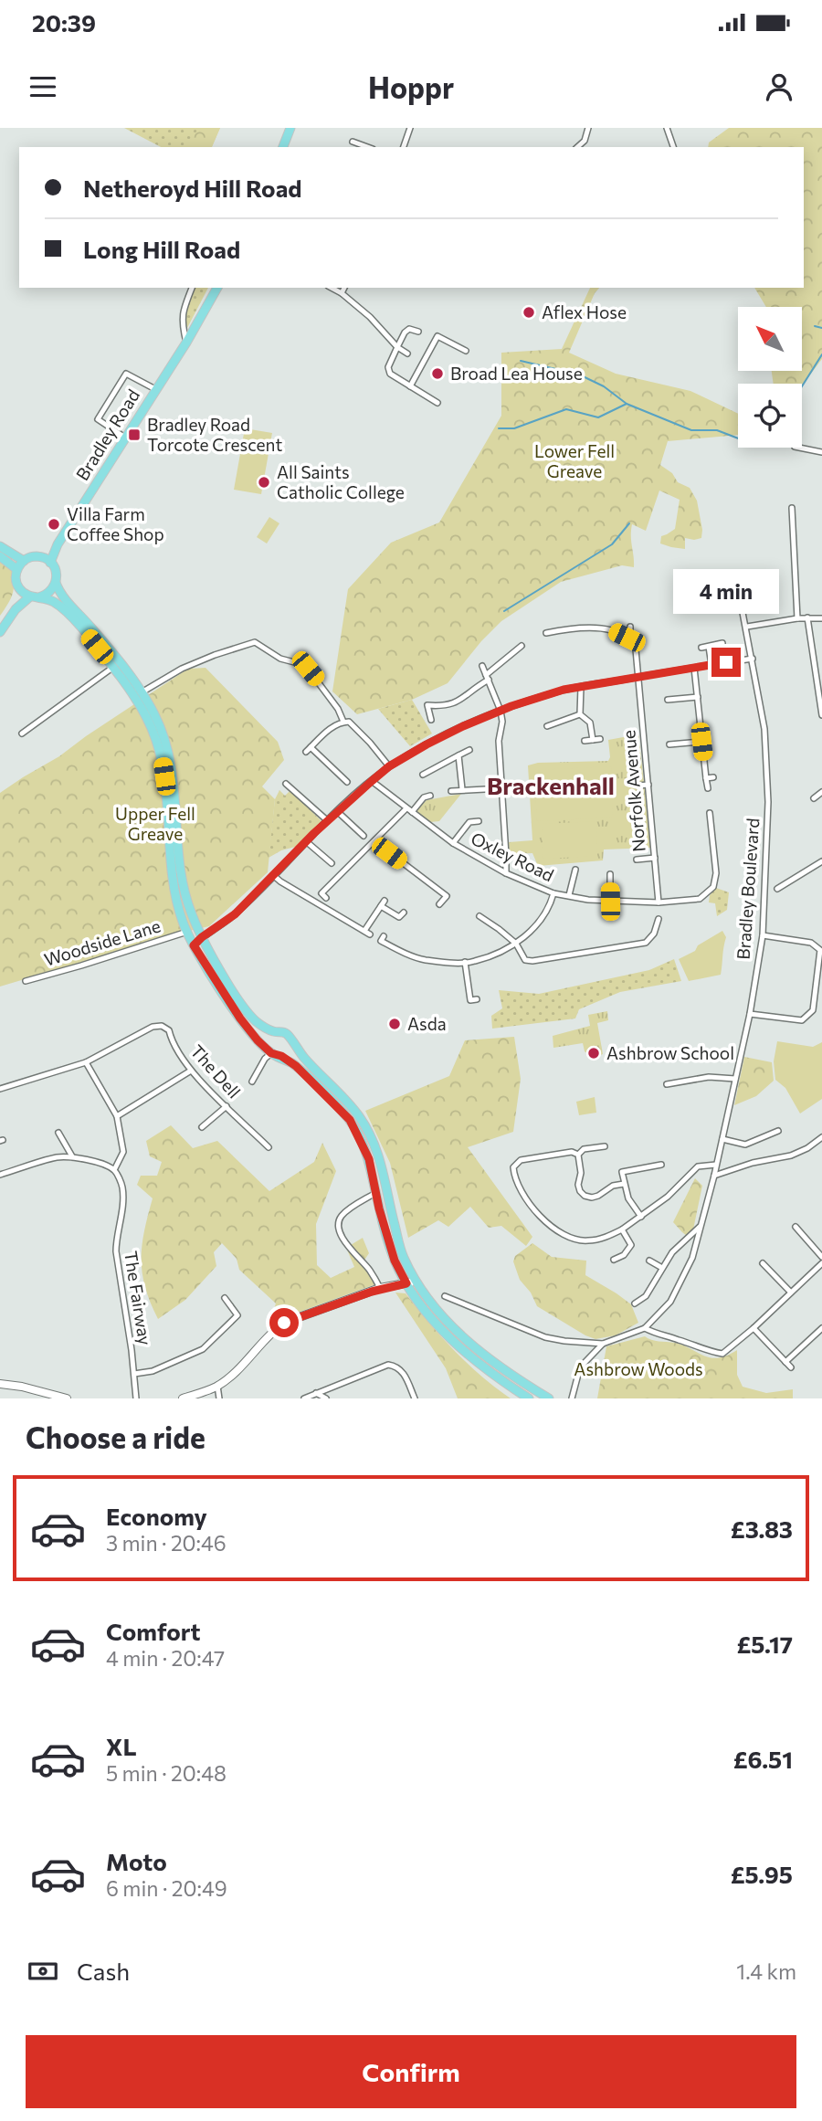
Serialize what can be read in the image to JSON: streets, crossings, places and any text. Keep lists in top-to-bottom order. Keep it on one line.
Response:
{"streets":{"main road":["Bradley Road"],"street":["Norfolk Avenue","Oxley Road","Bradley Boulevard","Woodside Lane","The Dell","The Fairway"]},"crossings":[["Norfolk Avenue","Oxley Road"]],"districts":["Brackenhall"],"parks":["Lower Fell Greave","Upper Fell Greave","Ashbrow Woods"],"places":{"other":["Aflex Hose","Broad Lea House","All Saints Catholic College","Villa Farm Coffee Shop","Asda","Ashbrow School"],"transit":["Bradley Road Torcote Crescent"]},"north":"top left","page":{"status":"20:39","header":"Hoppr","banner":["Netheroyd Hill Road","Long Hill Road"],"bubble":"4 min","heading":"Choose a ride","list":[{"name":"Economy","note":"3 min · 20:46","value":"£3.83"},{"name":"Comfort","note":"4 min · 20:47","value":"£5.17"},{"name":"XL","note":"5 min · 20:48","value":"£6.51"},{"name":"Moto","note":"6 min · 20:49","value":"£5.95"}],"pay":["Cash","1.4 km"],"buttons":"Confirm"}}
